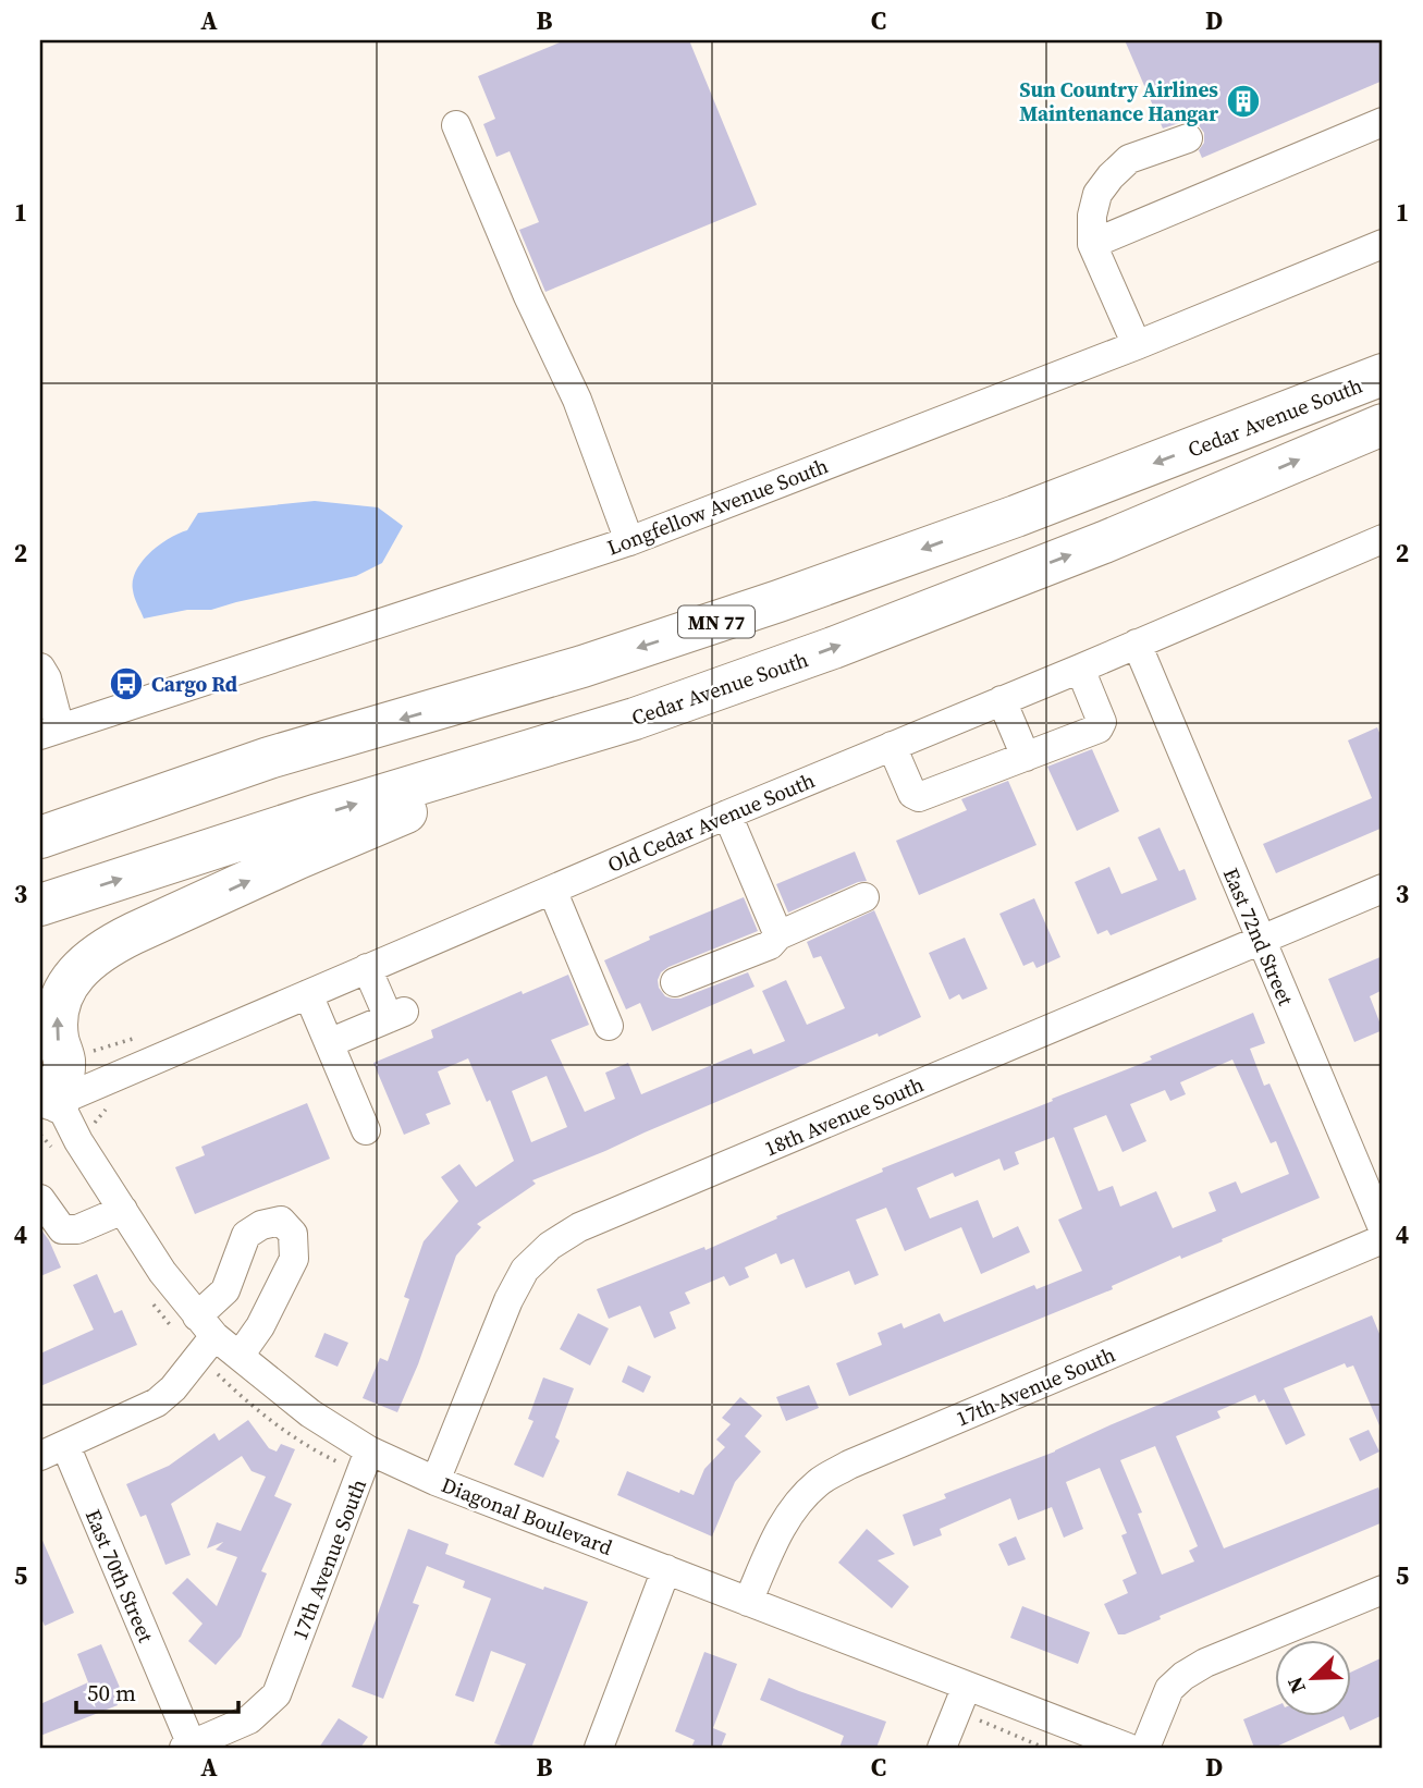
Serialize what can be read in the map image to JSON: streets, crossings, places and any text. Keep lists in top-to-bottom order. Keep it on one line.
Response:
{"streets":{"highway":["Cedar Avenue South","MN 77"],"street":["Longfellow Avenue South","Old Cedar Avenue South","East 72nd Street","18th Avenue South","17th Avenue South","Diagonal Boulevard","East 70th Street"]},"crossings":[["Old Cedar Avenue South","East 72nd Street"],["Old Cedar Avenue South","Diagonal Boulevard"],["East 72nd Street","18th Avenue South"],["18th Avenue South","Diagonal Boulevard"],["17th Avenue South","Diagonal Boulevard"],["17th Avenue South","East 70th Street"]],"places":{"building":["Sun Country Airlines Maintenance Hangar"],"bus stop":["Cargo Rd"]},"scale_bar":"50 m","north":"bottom left","grid":{"columns":["A","B","C","D"],"rows":["1","2","3","4","5"]}}
